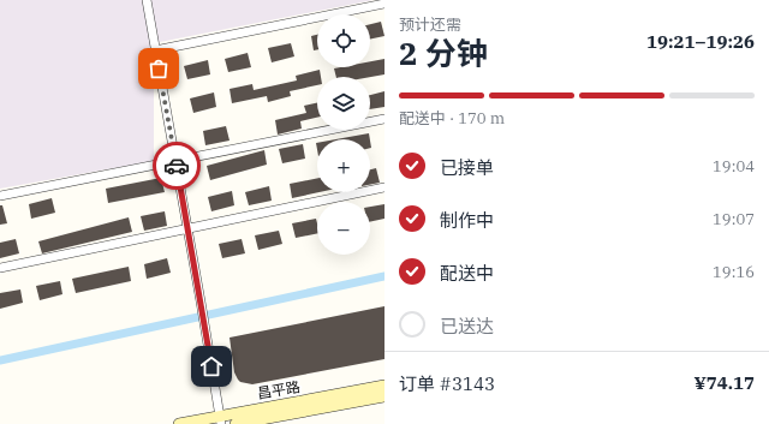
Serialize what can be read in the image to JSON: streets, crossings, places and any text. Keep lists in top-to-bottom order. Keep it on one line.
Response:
{"streets":{"main road":["昌平路"]},"page":{"heading":["2 分钟","预计还需","19:21–19:26"],"panel":["订单 #3143","¥74.17"],"map_buttons":["+","−"],"bar":"配送中 · 170 m","list":[["已接单","19:04"],["制作中","19:07"],["配送中","19:16"],"已送达"]}}
